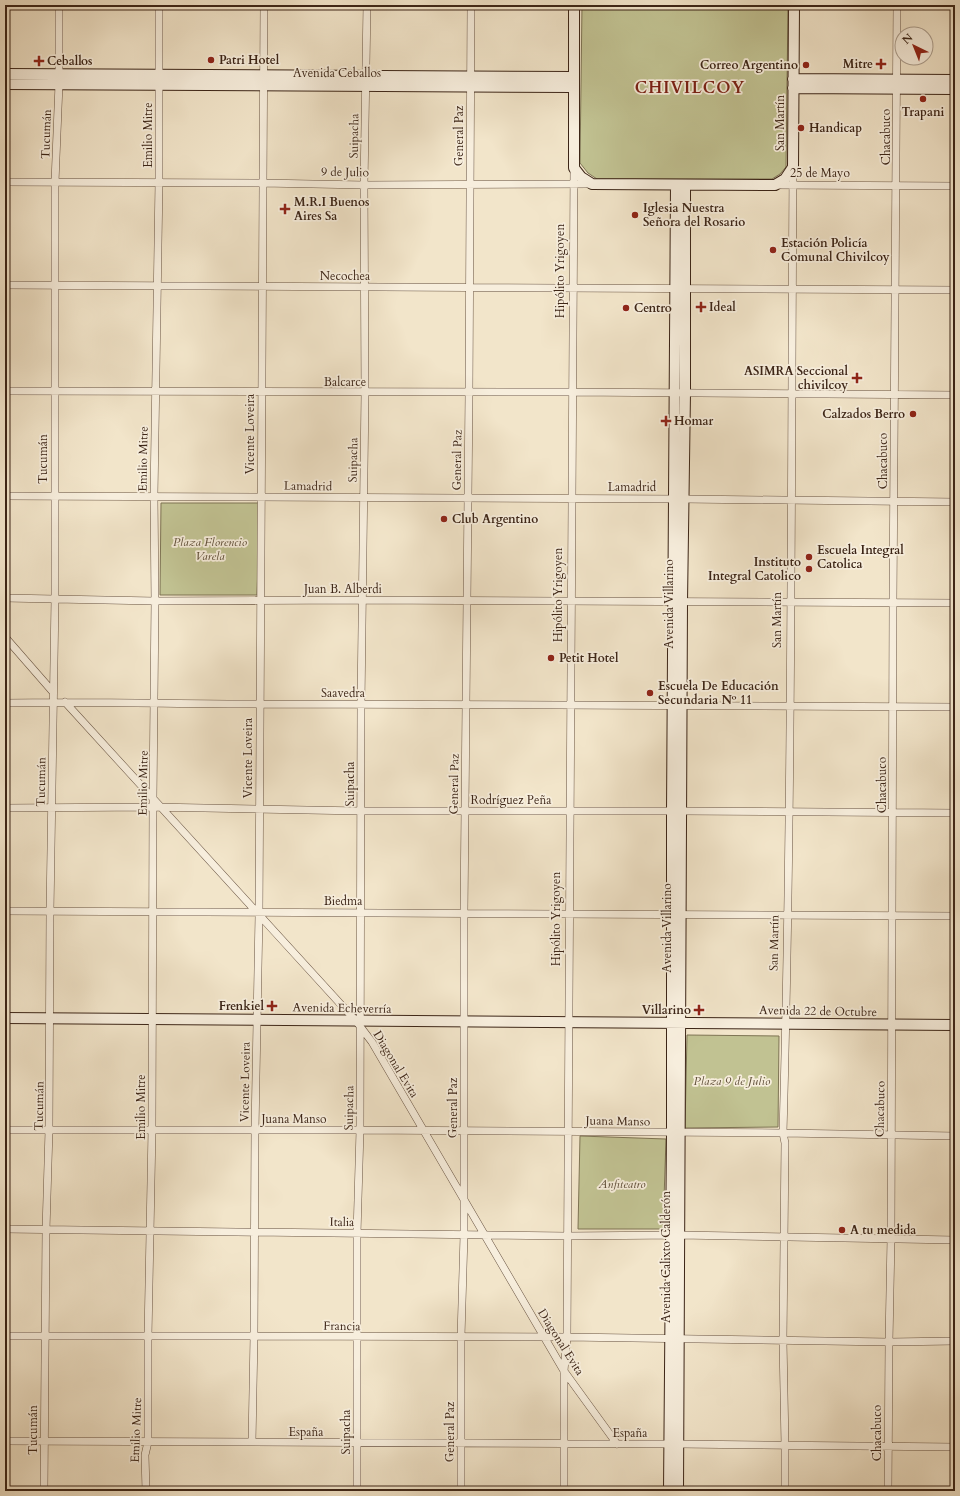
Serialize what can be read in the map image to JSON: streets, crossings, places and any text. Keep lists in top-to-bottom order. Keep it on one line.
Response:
{"streets":{"main road":["Avenida Ceballos","San Martín","9 de Julio","25 de Mayo","Hipólito Yrigoyen","Avenida Villarino","Avenida Echeverría","Avenida 22 de Octubre","Avenida Calixto Calderón"],"street":["Tucumán","Emilio Mitre","Suipacha","General Paz","Chacabuco","Necochea","Balcarce","Vicente Loveira","Lamadrid","Juan B. Alberdi","Saavedra","Rodríguez Peña","Biedma","Diagonal Evita","Juana Manso","Italia","Francia","España"]},"crossings":[["Avenida Ceballos","Tucumán"],["Avenida Ceballos","Emilio Mitre"],["Avenida Ceballos","Suipacha"],["Avenida Ceballos","General Paz"],["Avenida Ceballos","Hipólito Yrigoyen"],["Avenida Ceballos","Vicente Loveira"],["San Martín","25 de Mayo"],["San Martín","Necochea"],["San Martín","Balcarce"],["San Martín","Lamadrid"],["San Martín","Juan B. Alberdi"],["San Martín","Saavedra"],["San Martín","Rodríguez Peña"],["San Martín","Biedma"],["San Martín","Avenida 22 de Octubre"],["San Martín","Juana Manso"],["San Martín","Italia"],["San Martín","Francia"],["San Martín","España"],["Tucumán","9 de Julio"],["Tucumán","Necochea"],["Tucumán","Balcarce"],["Tucumán","Lamadrid"],["Tucumán","Juan B. Alberdi"],["Tucumán","Saavedra"],["Tucumán","Rodríguez Peña"],["Tucumán","Biedma"],["Tucumán","Avenida Echeverría"],["Tucumán","Juana Manso"],["Tucumán","Italia"],["Tucumán","Francia"],["Tucumán","España"],["Emilio Mitre","9 de Julio"],["Emilio Mitre","Necochea"],["Emilio Mitre","Balcarce"],["Emilio Mitre","Lamadrid"],["Emilio Mitre","Juan B. Alberdi"],["Emilio Mitre","Saavedra"],["Emilio Mitre","Rodríguez Peña"],["Emilio Mitre","Biedma"],["Emilio Mitre","Avenida Echeverría"],["Emilio Mitre","Diagonal Evita"],["Emilio Mitre","Juana Manso"],["Emilio Mitre","Italia"],["Emilio Mitre","Francia"],["Emilio Mitre","España"],["Suipacha","9 de Julio"],["Suipacha","Necochea"],["Suipacha","Balcarce"],["Suipacha","Lamadrid"],["Suipacha","Juan B. Alberdi"],["Suipacha","Saavedra"],["Suipacha","Rodríguez Peña"],["Suipacha","Biedma"],["Suipacha","Avenida Echeverría"],["Suipacha","Diagonal Evita"],["Suipacha","Juana Manso"],["Suipacha","Italia"],["Suipacha","Francia"],["Suipacha","España"],["General Paz","9 de Julio"],["General Paz","Necochea"],["General Paz","Balcarce"],["General Paz","Lamadrid"],["General Paz","Juan B. Alberdi"],["General Paz","Saavedra"],["General Paz","Rodríguez Peña"],["General Paz","Biedma"],["General Paz","Avenida Echeverría"],["General Paz","Diagonal Evita"],["General Paz","Juana Manso"],["General Paz","Italia"],["General Paz","Francia"],["General Paz","España"],["Chacabuco","25 de Mayo"],["Chacabuco","Necochea"],["Chacabuco","Balcarce"],["Chacabuco","Lamadrid"],["Chacabuco","Juan B. Alberdi"],["Chacabuco","Saavedra"],["Chacabuco","Rodríguez Peña"],["Chacabuco","Biedma"],["Chacabuco","Avenida 22 de Octubre"],["Chacabuco","Juana Manso"],["Chacabuco","Italia"],["Chacabuco","Francia"],["Chacabuco","España"],["9 de Julio","25 de Mayo"],["9 de Julio","Hipólito Yrigoyen"],["9 de Julio","Vicente Loveira"],["9 de Julio","Avenida Villarino"],["25 de Mayo","Avenida Villarino"],["Hipólito Yrigoyen","Necochea"],["Hipólito Yrigoyen","Balcarce"],["Hipólito Yrigoyen","Lamadrid"],["Hipólito Yrigoyen","Juan B. Alberdi"],["Hipólito Yrigoyen","Saavedra"],["Hipólito Yrigoyen","Rodríguez Peña"],["Hipólito Yrigoyen","Biedma"],["Hipólito Yrigoyen","Avenida Echeverría"],["Hipólito Yrigoyen","Diagonal Evita"],["Hipólito Yrigoyen","Juana Manso"],["Hipólito Yrigoyen","Italia"],["Hipólito Yrigoyen","Francia"],["Hipólito Yrigoyen","España"],["Necochea","Vicente Loveira"],["Necochea","Avenida Villarino"],["Balcarce","Vicente Loveira"],["Balcarce","Avenida Villarino"],["Vicente Loveira","Lamadrid"],["Vicente Loveira","Juan B. Alberdi"],["Vicente Loveira","Saavedra"],["Vicente Loveira","Rodríguez Peña"],["Vicente Loveira","Biedma"],["Vicente Loveira","Avenida Echeverría"],["Vicente Loveira","Diagonal Evita"],["Vicente Loveira","Juana Manso"],["Vicente Loveira","Italia"],["Vicente Loveira","Francia"],["Vicente Loveira","España"],["Lamadrid","Avenida Villarino"],["Juan B. Alberdi","Avenida Villarino"],["Avenida Villarino","Saavedra"],["Avenida Villarino","Rodríguez Peña"],["Avenida Villarino","Biedma"],["Avenida Villarino","Avenida Echeverría"],["Avenida Villarino","Avenida 22 de Octubre"],["Avenida Villarino","Avenida Calixto Calderón"],["Rodríguez Peña","Diagonal Evita"],["Biedma","Diagonal Evita"],["Avenida Echeverría","Avenida 22 de Octubre"],["Avenida Echeverría","Diagonal Evita"],["Avenida Echeverría","Avenida Calixto Calderón"],["Avenida 22 de Octubre","Avenida Calixto Calderón"],["Diagonal Evita","Juana Manso"],["Diagonal Evita","Italia"],["Diagonal Evita","Francia"],["Diagonal Evita","España"],["Juana Manso","Avenida Calixto Calderón"],["Italia","Avenida Calixto Calderón"],["Avenida Calixto Calderón","Francia"],["Avenida Calixto Calderón","España"]],"districts":["CHIVILCOY"],"parks":["Plaza Florencio Varela","Plaza 9 de Julio","Anfiteatro"],"places":{"other":["Patri Hotel","Correo Argentino","Trapani","Handicap","Iglesia Nuestra Señora del Rosario","Estación Policía Comunal Chivilcoy","Centro","Calzados Berro","Club Argentino","Escuela Integral Catolica","Instituto Integral Catolico","Petit Hotel","Escuela De Educación Secundaria Nº 11","A tu medida"],"health":["Ceballos","Mitre","M.R.I Buenos Aires Sa","Ideal","ASIMRA Seccional chivilcoy","Homar","Frenkiel","Villarino"]},"north":"top left"}
